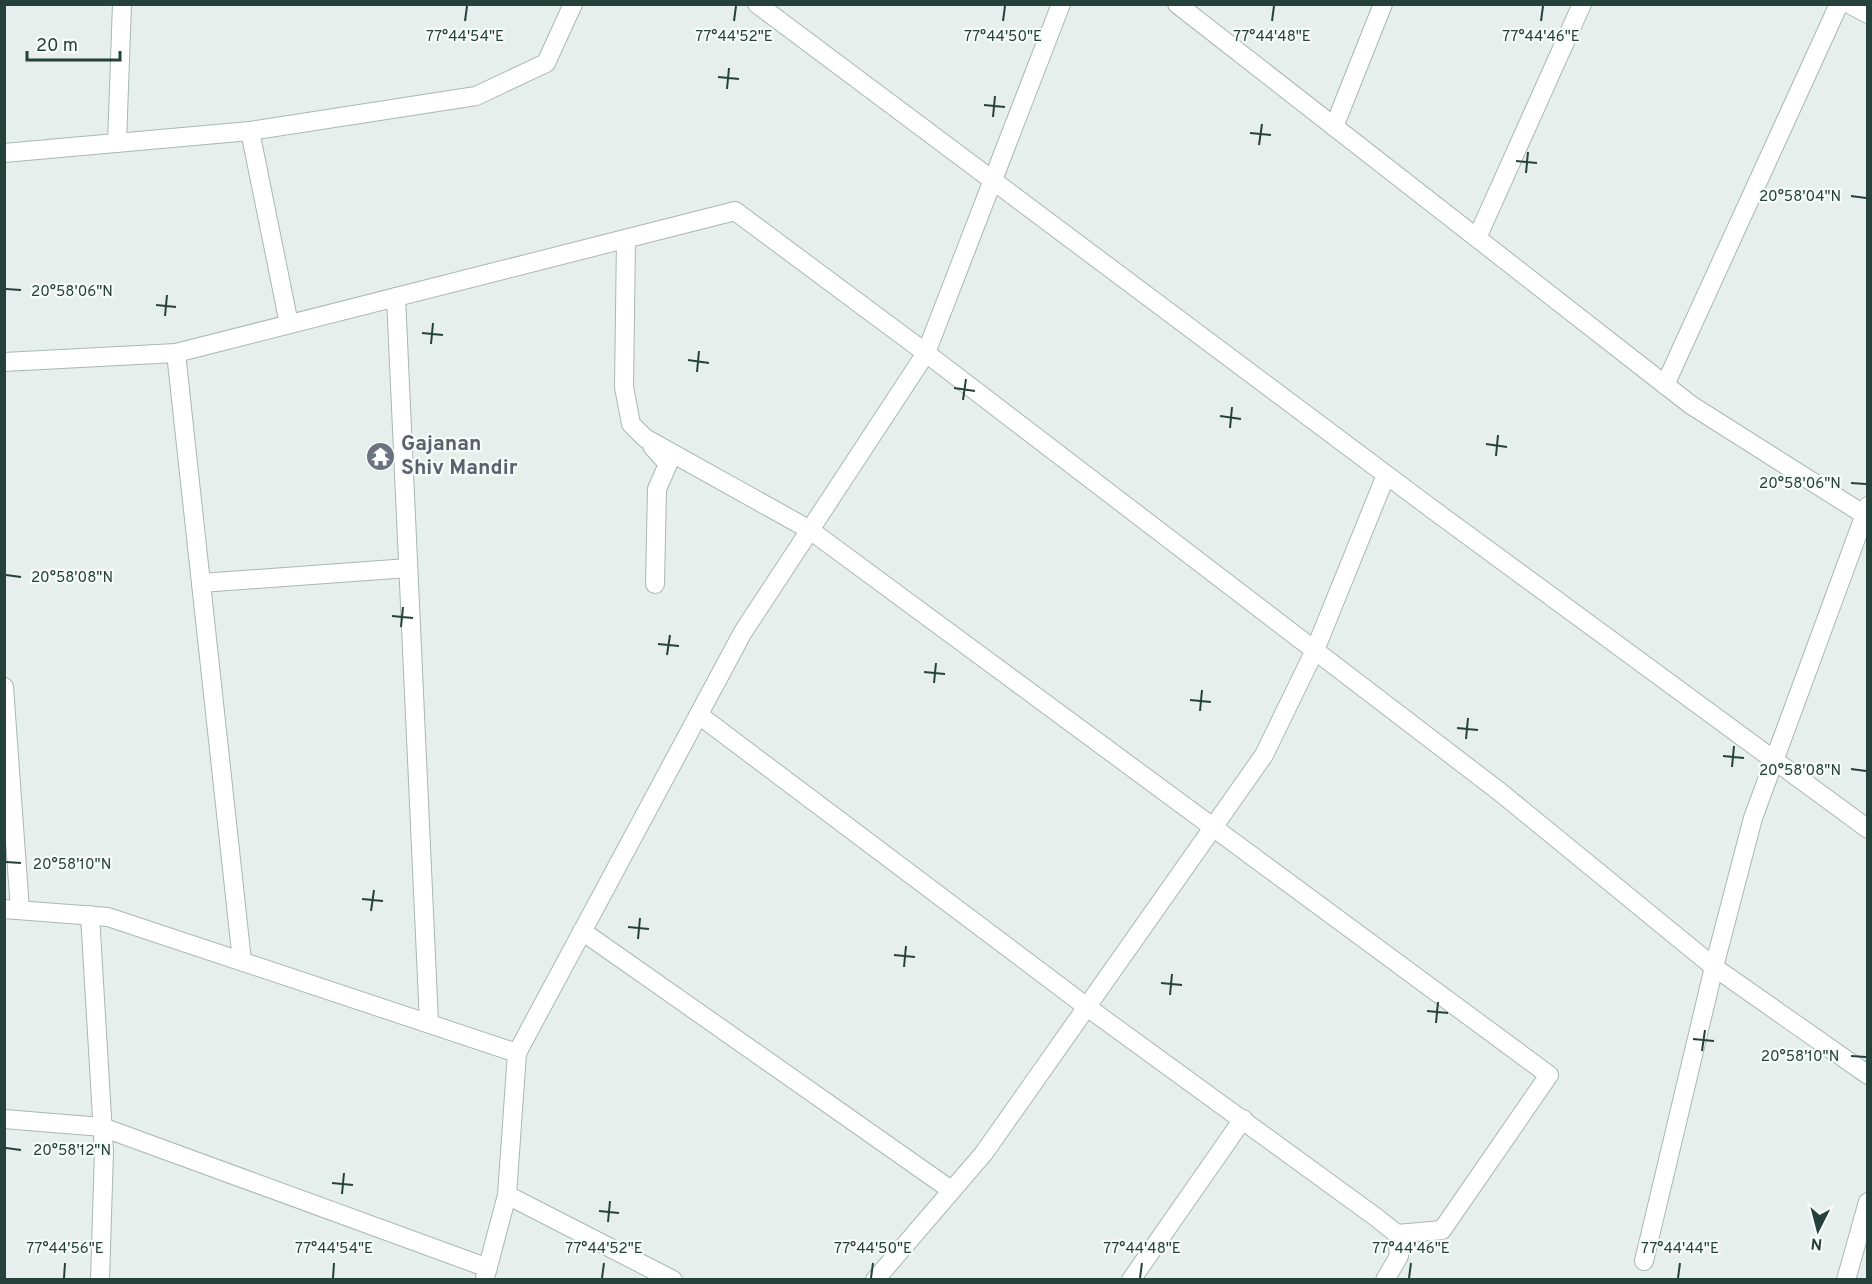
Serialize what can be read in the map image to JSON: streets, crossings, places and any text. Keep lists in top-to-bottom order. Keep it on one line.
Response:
{"places":{"temple":["Gajanan Shiv Mandir"]},"scale_bar":"20 m","north":"bottom","coordinates":["77°44'54\"E","77°44'52\"E","77°44'50\"E","77°44'48\"E","77°44'46\"E","20°58'04\"N","20°58'06\"N","20°58'08\"N","20°58'10\"N","20°58'12\"N","77°44'56\"E","77°44'44\"E"]}
